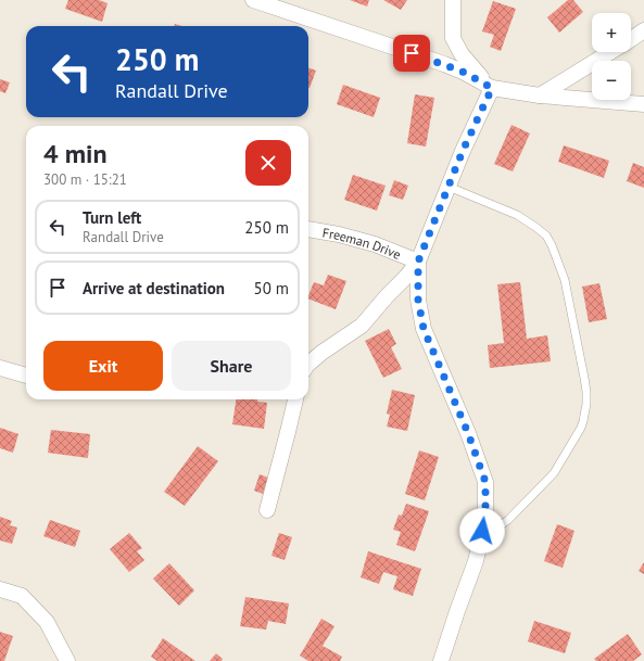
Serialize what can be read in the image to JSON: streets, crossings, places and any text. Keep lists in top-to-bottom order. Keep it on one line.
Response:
{"streets":{"street":["Freeman Drive"]},"page":{"map_buttons":["+","−"],"turn":["250 m","Randall Drive"],"heading":["4 min","300 m · 15:21"],"list":[{"name":"Turn left","note":"Randall Drive","value":"250 m"},{"name":"Arrive at destination","value":"50 m"}],"buttons":["Exit","Share"]}}
